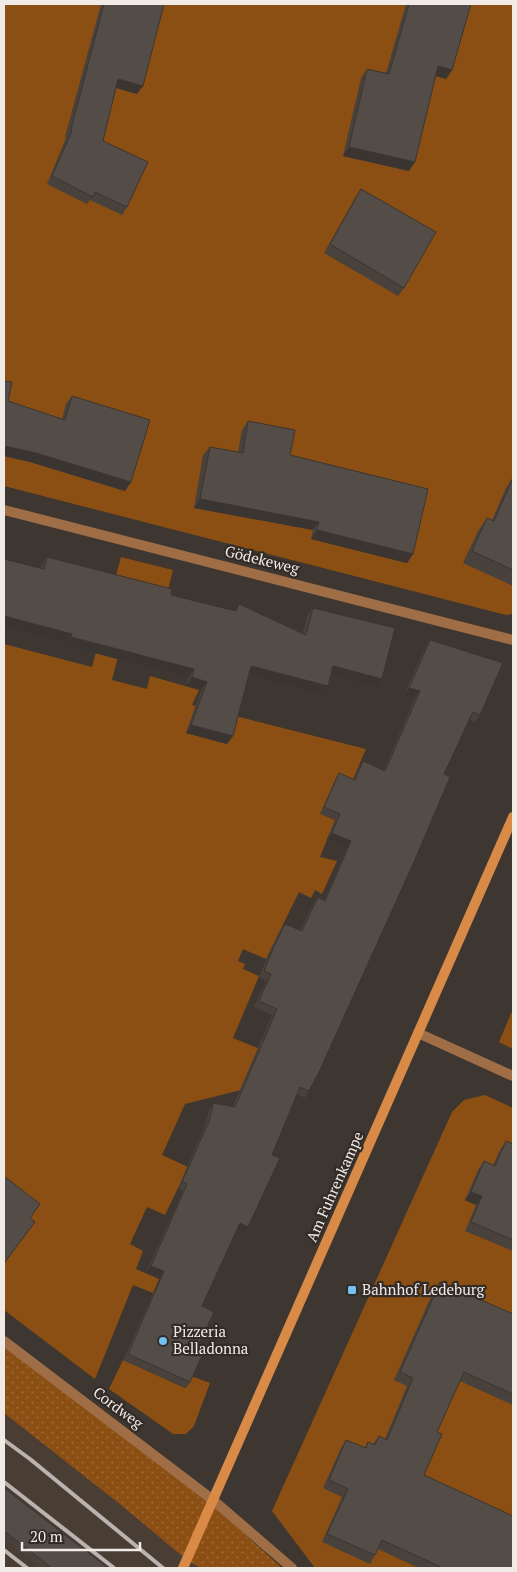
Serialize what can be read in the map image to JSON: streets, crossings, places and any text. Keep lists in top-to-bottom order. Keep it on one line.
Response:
{"streets":{"street":["Gödekeweg","Am Fuhrenkampe","Cordweg"]},"crossings":[["Am Fuhrenkampe","Cordweg"]],"places":{"transit":["Bahnhof Ledeburg"],"other":["Pizzeria Belladonna"]},"scale_bar":"20 m"}
